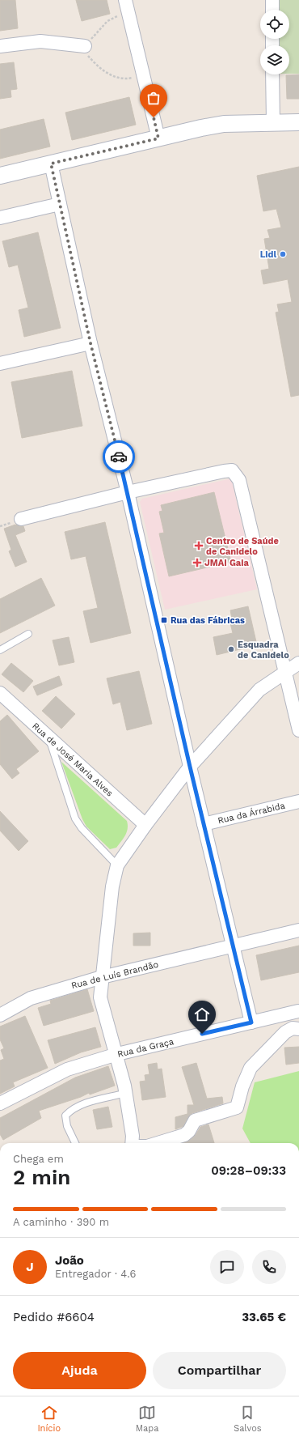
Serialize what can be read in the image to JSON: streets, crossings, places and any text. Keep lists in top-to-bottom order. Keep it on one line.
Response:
{"streets":{"street":["Rua de José Maria Alves","Rua da Árrabida","Rua de Luís Brandão","Rua da Graça"]},"places":{"other":["Lidl","Esquadra de Canidelo"],"health":["Centro de Saúde de Canidelo","JMAI Gaia"],"transit":["Rua das Fábricas"]},"page":{"heading":["2 min","Chega em","09:28–09:33"],"panel":["João","Entregador · 4.6","Pedido #6604","33.65 €"],"bar":"A caminho · 390 m","round":"J","buttons":["Ajuda","Compartilhar"],"tabs":["Início","Mapa","Salvos"]}}
